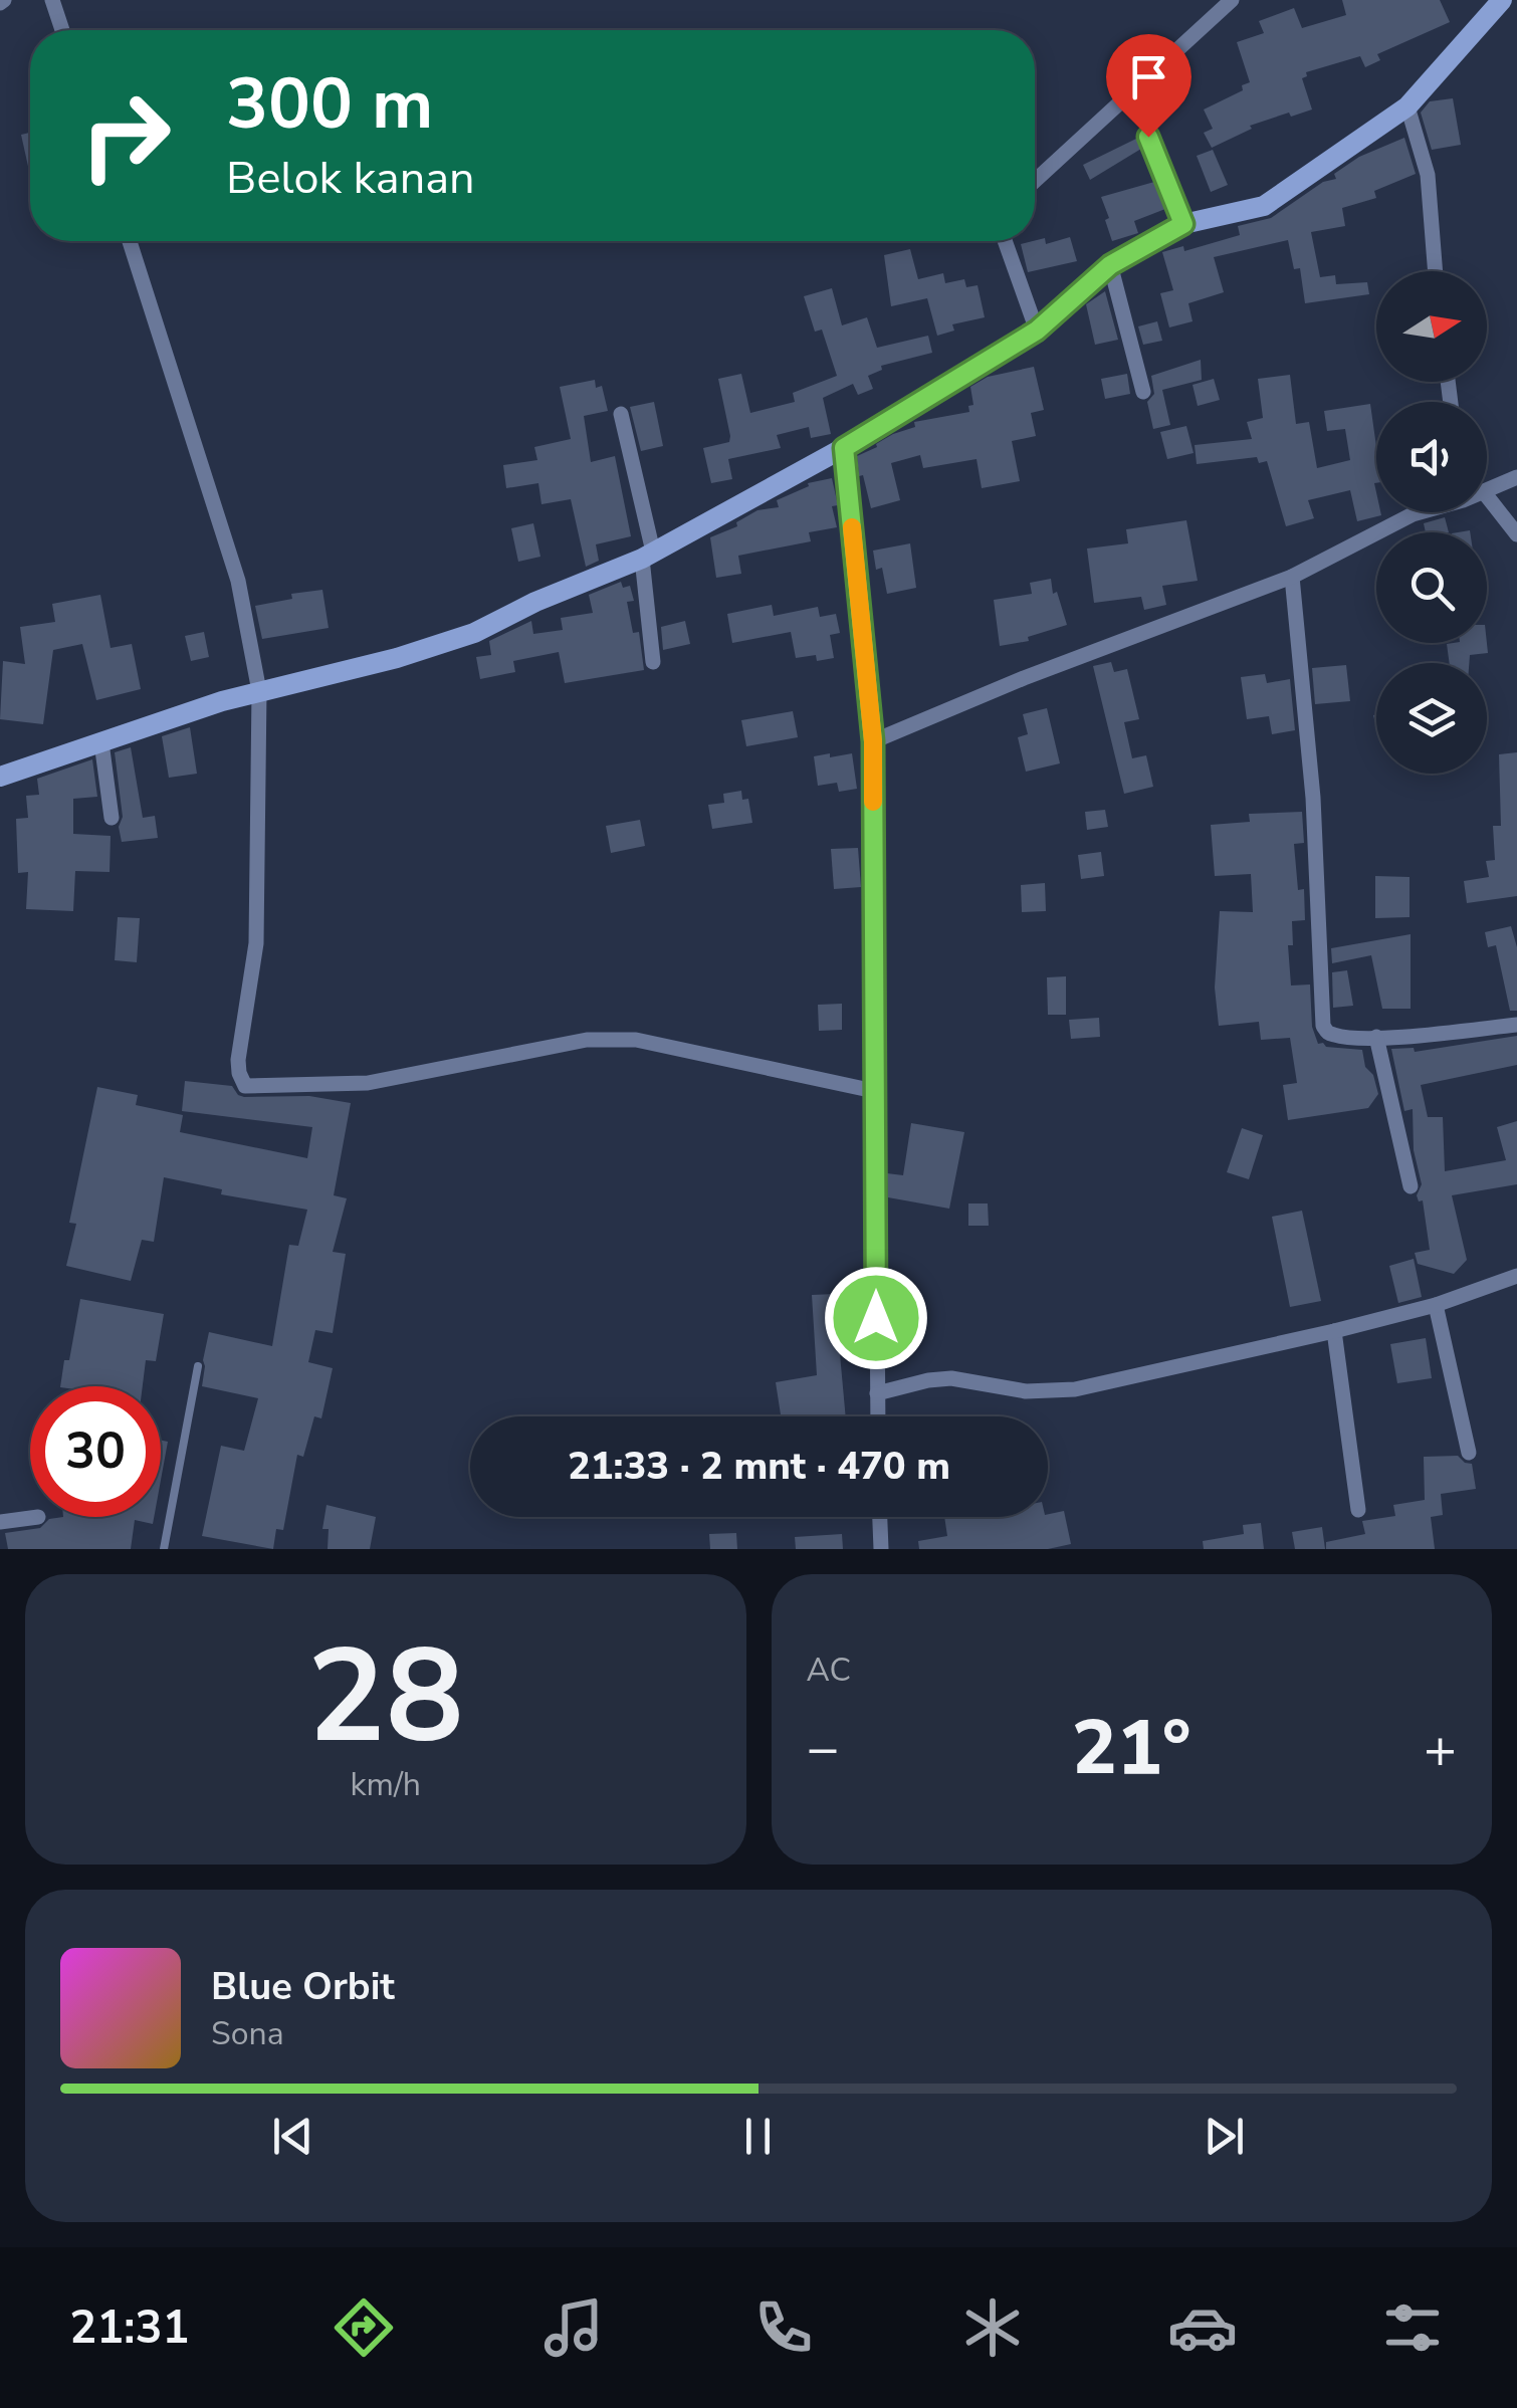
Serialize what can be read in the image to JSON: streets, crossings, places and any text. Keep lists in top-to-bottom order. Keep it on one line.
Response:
{"north":"right","page":{"turn":["300 m","Belok kanan"],"limit":"30","trip":"21:33 · 2 mnt · 470 m","tile":[["28","km/h"],"AC"],"heat":["−","21°","+"],"song":["Blue Orbit","Sona"],"tabs":"21:31"}}
